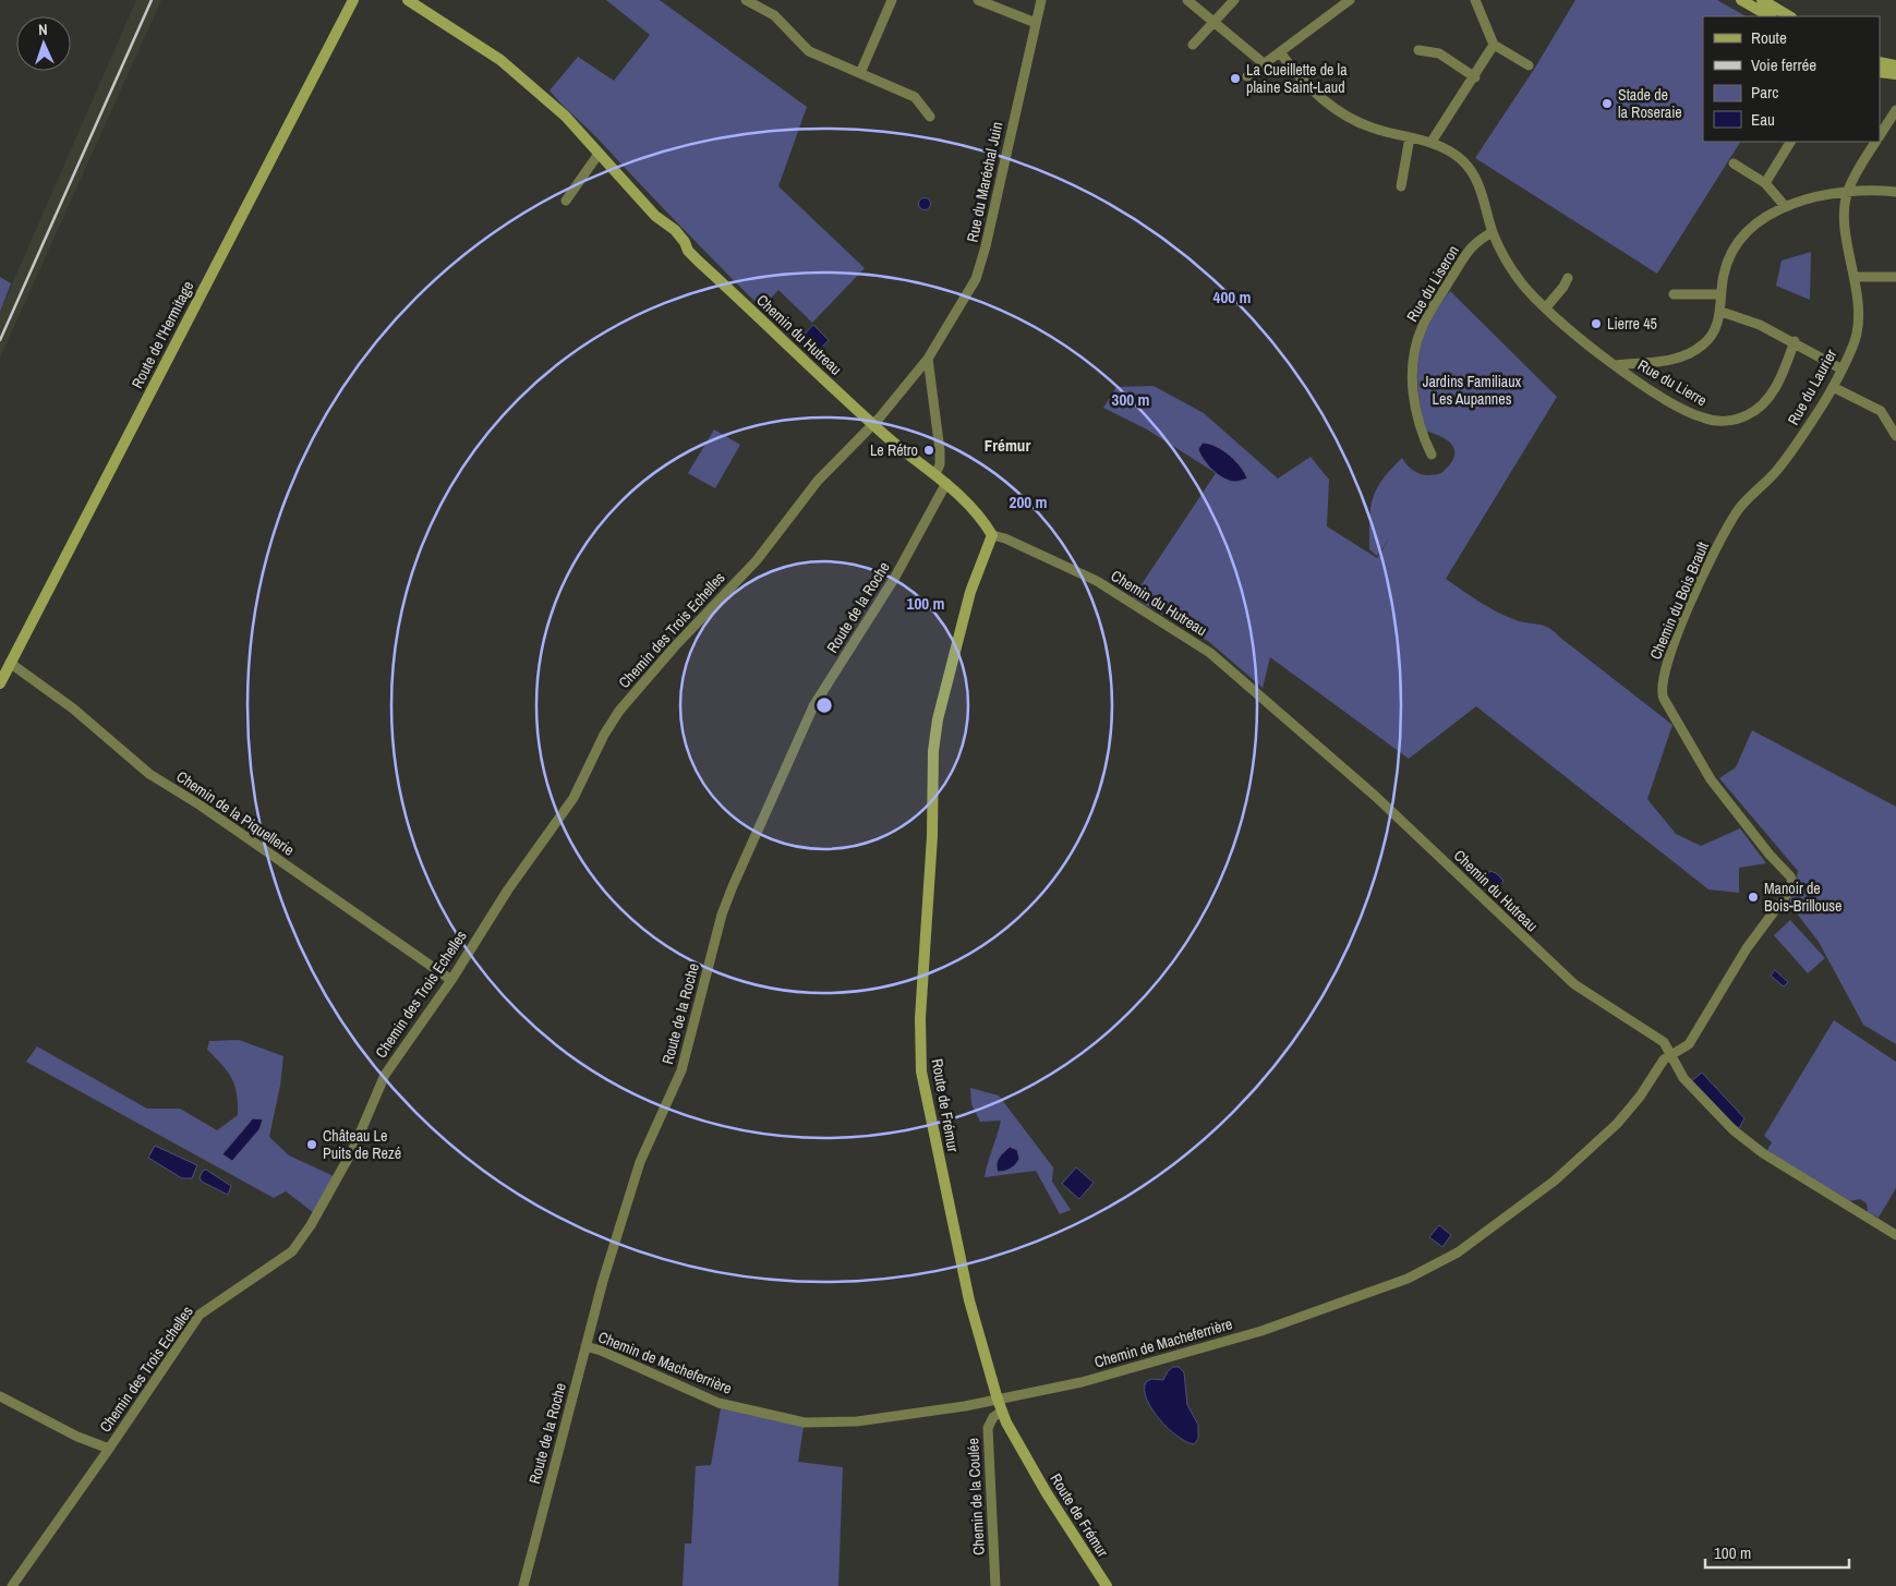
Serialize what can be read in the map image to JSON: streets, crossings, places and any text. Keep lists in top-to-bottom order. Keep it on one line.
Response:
{"streets":{"street":["Rue du Maréchal Juin","Rue du Liseron","Route de l'Hermitage","Chemin du Hutreau","Rue du Lierre","Rue du Laurier","Chemin du Bois Brault","Route de la Roche","Chemin des Trois Echelles","Chemin de la Piquellerie","Route de Frémur","Chemin de Macheferrière","Chemin de la Coulée"]},"crossings":[["Rue du Maréchal Juin","Chemin du Hutreau"],["Rue du Maréchal Juin","Chemin des Trois Echelles"],["Rue du Liseron","Rue du Lierre"],["Route de l'Hermitage","Chemin de la Piquellerie"],["Chemin du Hutreau","Route de la Roche"],["Chemin du Hutreau","Chemin des Trois Echelles"],["Chemin du Hutreau","Route de Frémur"],["Chemin du Hutreau","Chemin de Macheferrière"],["Rue du Laurier","Chemin du Bois Brault"],["Chemin du Bois Brault","Chemin de Macheferrière"],["Route de la Roche","Chemin de Macheferrière"],["Chemin des Trois Echelles","Chemin de la Piquellerie"],["Route de Frémur","Chemin de Macheferrière"],["Route de Frémur","Chemin de la Coulée"]],"districts":["Frémur"],"parks":["Jardins Familiaux Les Aupannes"],"places":["La Cueillette de la plaine Saint-Laud","Stade de la Roseraie","Lierre 45","Le Rétro","Manoir de Bois-Brillouse","Château Le Puits de Rezé"],"legend":["Route","Voie ferrée","Parc","Eau"],"scale_bar":"100 m","north":"top","rings":["400 m","300 m","200 m","100 m"]}
